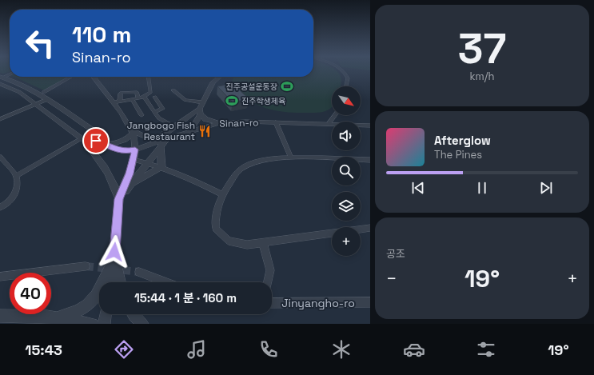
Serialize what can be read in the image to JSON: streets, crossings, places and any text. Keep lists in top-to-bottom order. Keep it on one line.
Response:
{"streets":{"street":["Sinan-ro","Jinyangho-ro"]},"places":{"sports":["진주공설운동장","진주학생체육"],"restaurant":["Jangbogo Fish Restaurant"]},"north":"bottom right","page":{"tile":[["37","km/h"],"공조"],"turn":["110 m","Sinan-ro"],"map_buttons":"+","song":["Afterglow","The Pines"],"heat":["−","19°","+"],"limit":"40","trip":"15:44 · 1 분 · 160 m","tabs":["15:43","19°"]}}
